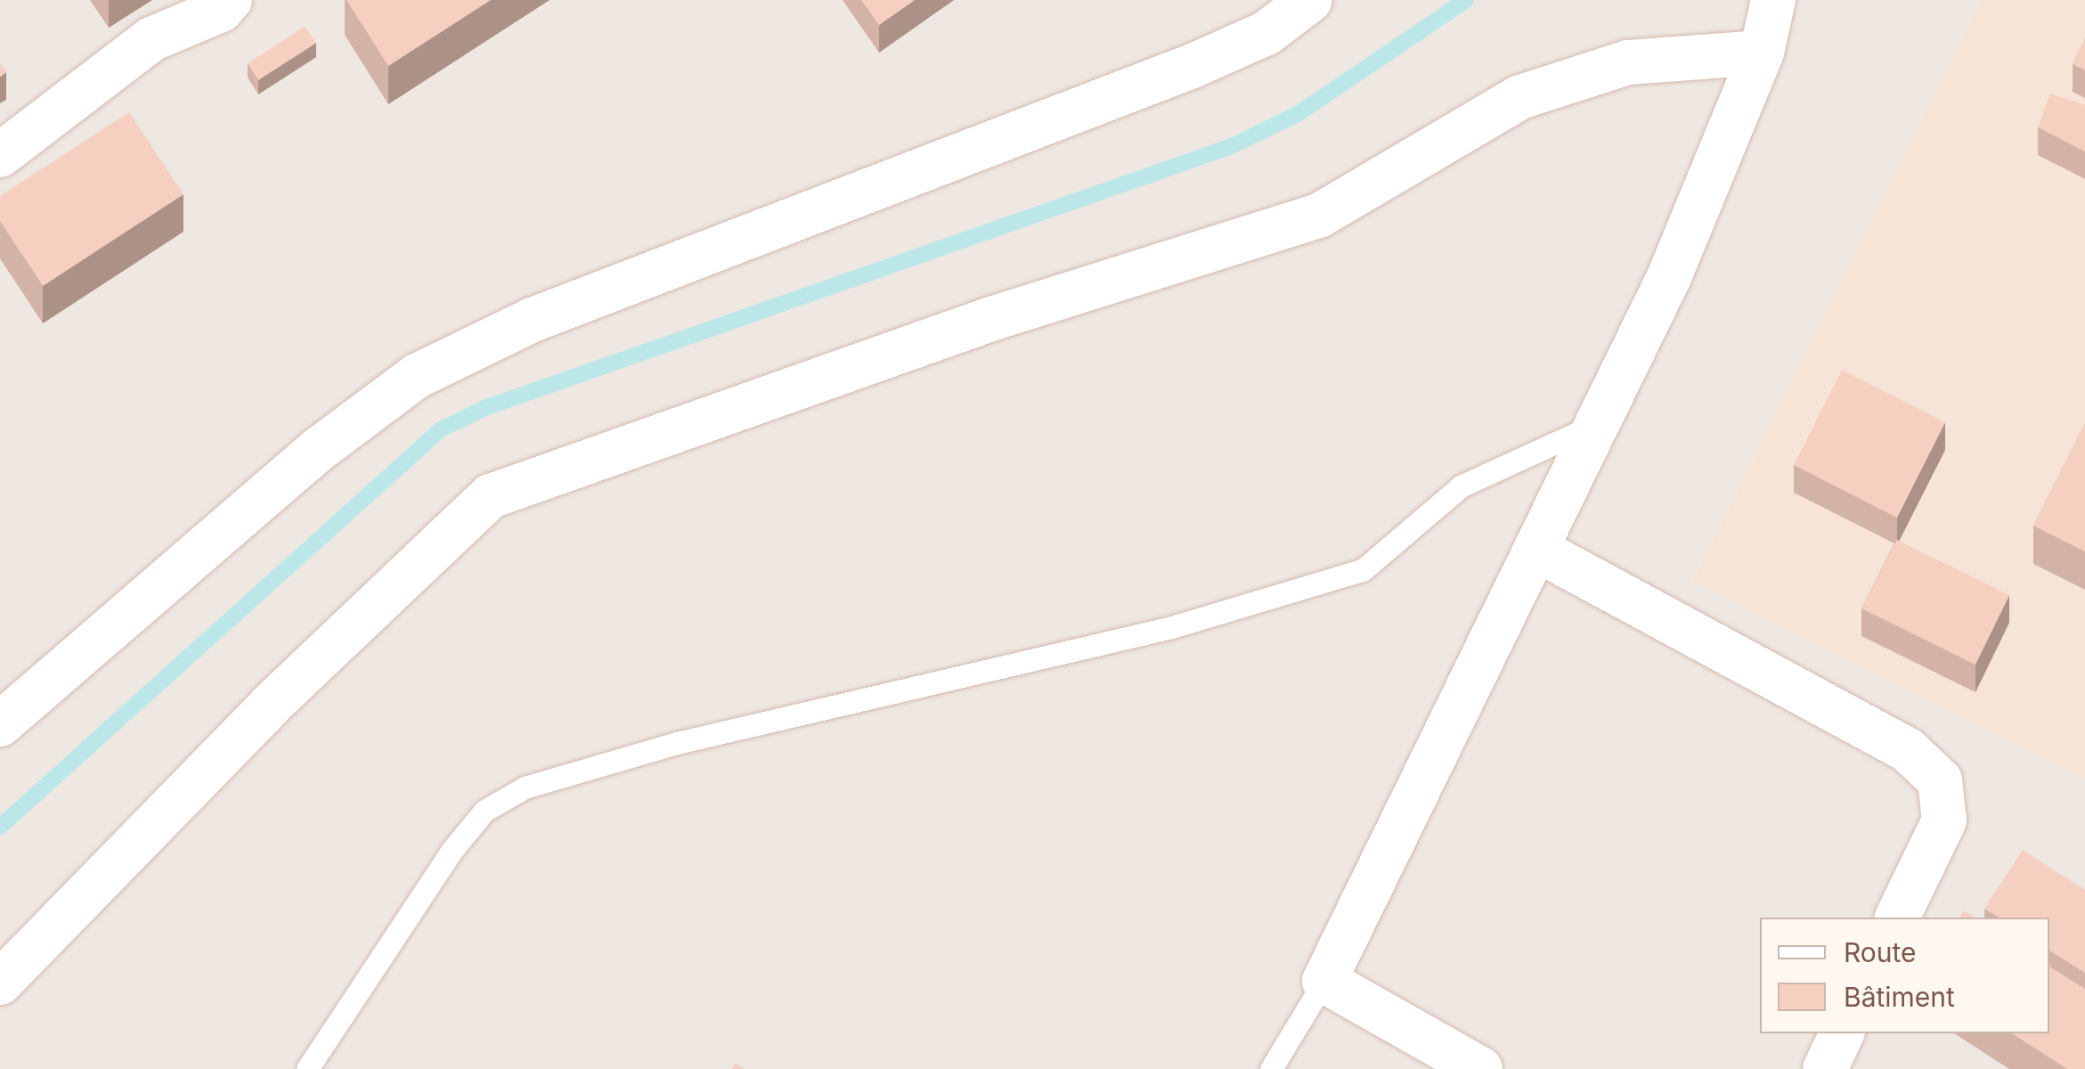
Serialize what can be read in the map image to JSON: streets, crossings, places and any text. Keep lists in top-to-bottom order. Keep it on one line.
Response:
{"legend":["Route","Bâtiment"]}
